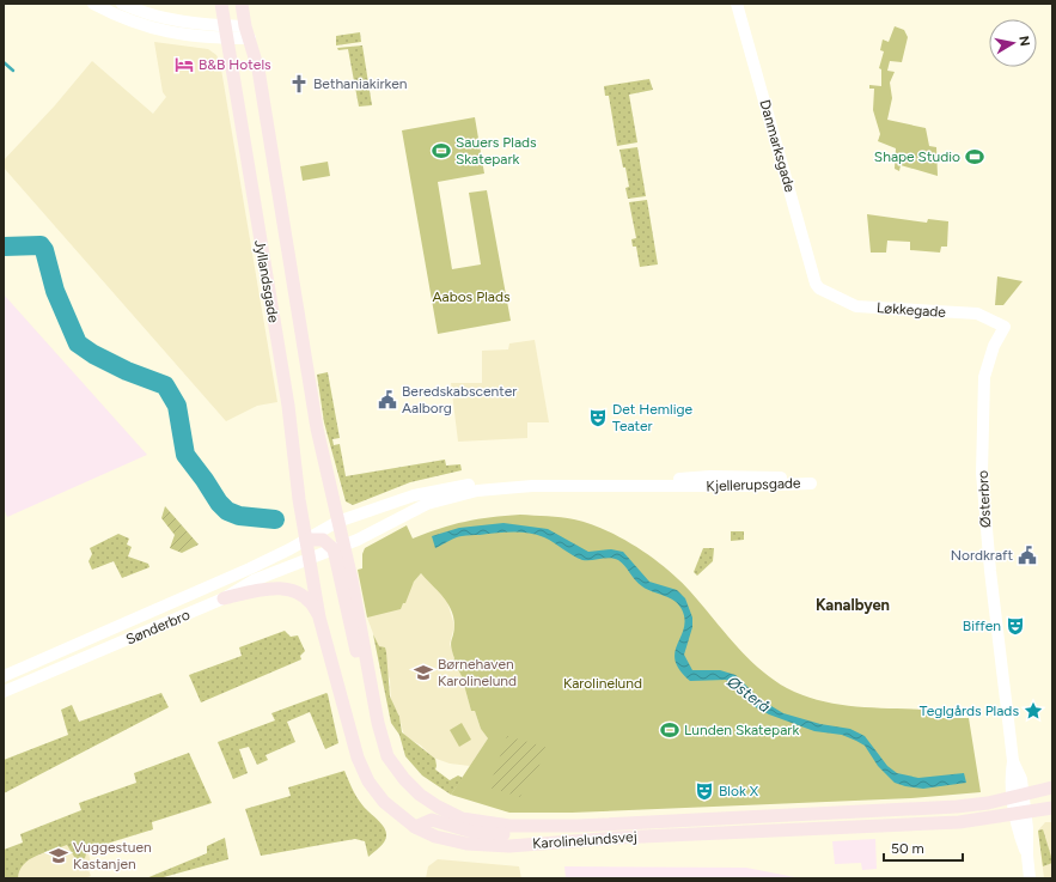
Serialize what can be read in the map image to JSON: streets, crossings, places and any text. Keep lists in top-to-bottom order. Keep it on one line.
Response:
{"streets":{"main road":["Jyllandsgade","Karolinelundsvej"],"street":["Danmarksgade","Løkkegade","Kjellerupsgade","Østerbro","Sønderbro"]},"crossings":[["Danmarksgade","Løkkegade"],["Jyllandsgade","Kjellerupsgade"],["Jyllandsgade","Sønderbro"],["Jyllandsgade","Karolinelundsvej"],["Løkkegade","Østerbro"],["Kjellerupsgade","Sønderbro"],["Kjellerupsgade","Karolinelundsvej"],["Østerbro","Karolinelundsvej"],["Sønderbro","Karolinelundsvej"]],"districts":["Kanalbyen"],"water":["Østerå"],"parks":["Aabos Plads","Karolinelund"],"places":{"hotel":["B&B Hotels"],"church":["Bethaniakirken"],"sports":["Sauers Plads Skatepark","Shape Studio","Lunden Skatepark"],"public building":["Beredskabscenter Aalborg","Nordkraft"],"theatre":["Det Hemlige Teater","Biffen","Blok X"],"school or university":["Børnehaven Karolinelund","Vuggestuen Kastanjen"],"place":["Teglgårds Plads"]},"scale_bar":"50 m","north":"right"}
